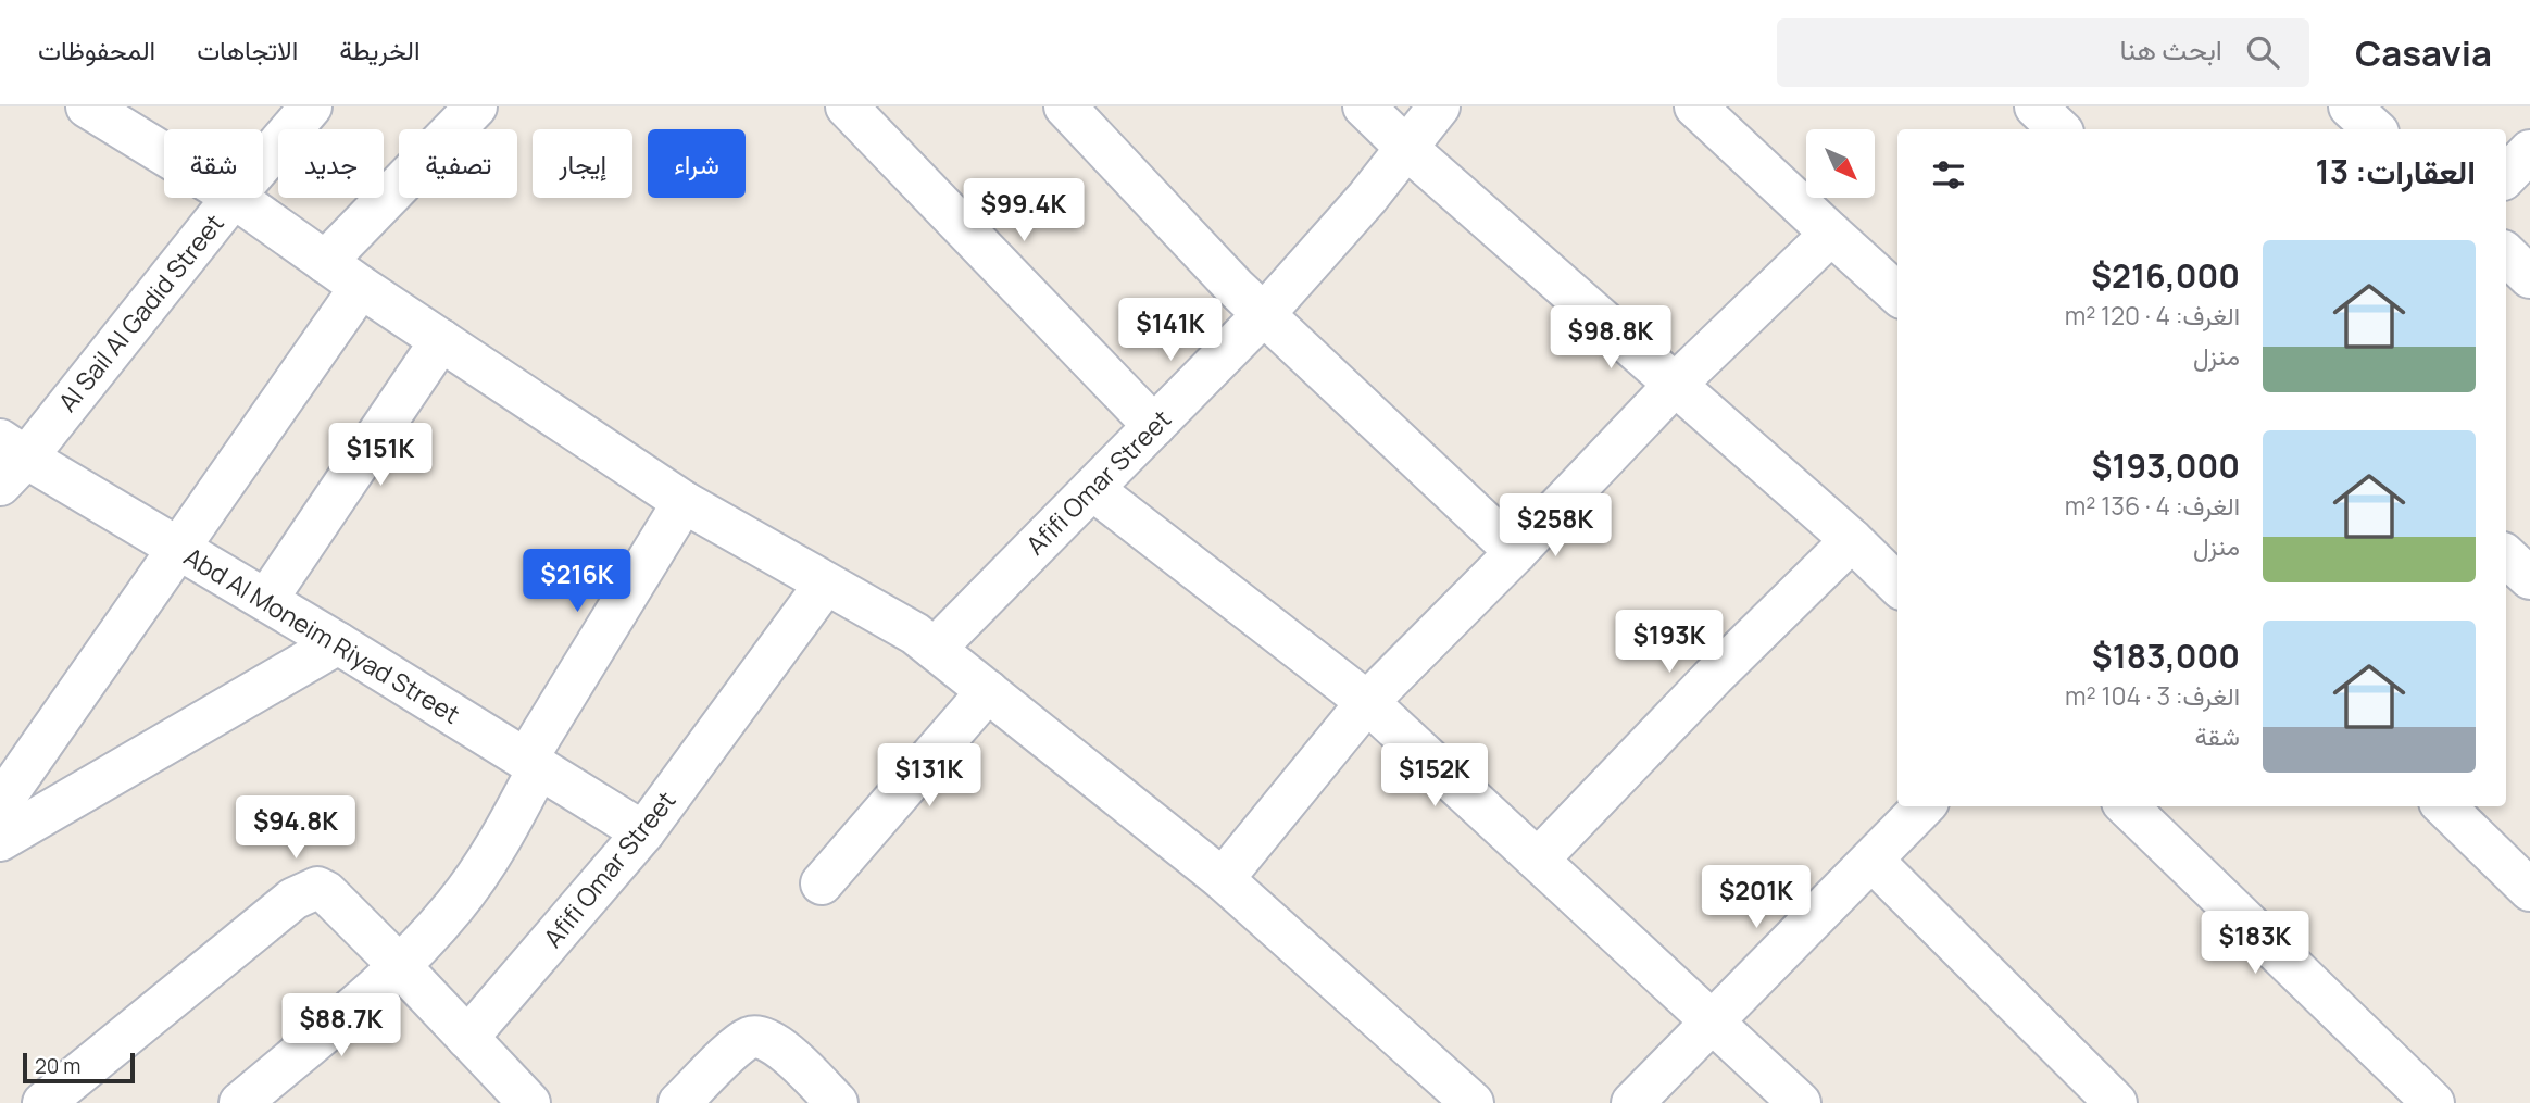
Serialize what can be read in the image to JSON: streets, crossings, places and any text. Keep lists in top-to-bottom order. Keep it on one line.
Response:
{"streets":{"street":["Al Sail Al Gadid Street","Afifi Omar Street","Abd Al Moneim Riyad Street"]},"crossings":[["Al Sail Al Gadid Street","Abd Al Moneim Riyad Street"],["Afifi Omar Street","Abd Al Moneim Riyad Street"]],"scale_bar":"20 m","north":"bottom right","page":{"header":"Casavia","search":"ابحث هنا","nav":["الخريطة","الاتجاهات","المحفوظات"],"chip":["شراء","إيجار","تصفية","جديد","شقة"],"heading":"العقارات: 13","price":["$99.4K","$141K","$98.8K","$151K","$258K","$216K","$193K","$131K","$152K","$94.8K","$201K","$183K","$88.7K"],"list":[{"name":"$216,000","note":"الغرف: 4 · 120 m² · منزل"},{"name":"$193,000","note":"الغرف: 4 · 136 m² · منزل"},{"name":"$183,000","note":"الغرف: 3 · 104 m² · شقة"}],"scale":"20 m"}}
